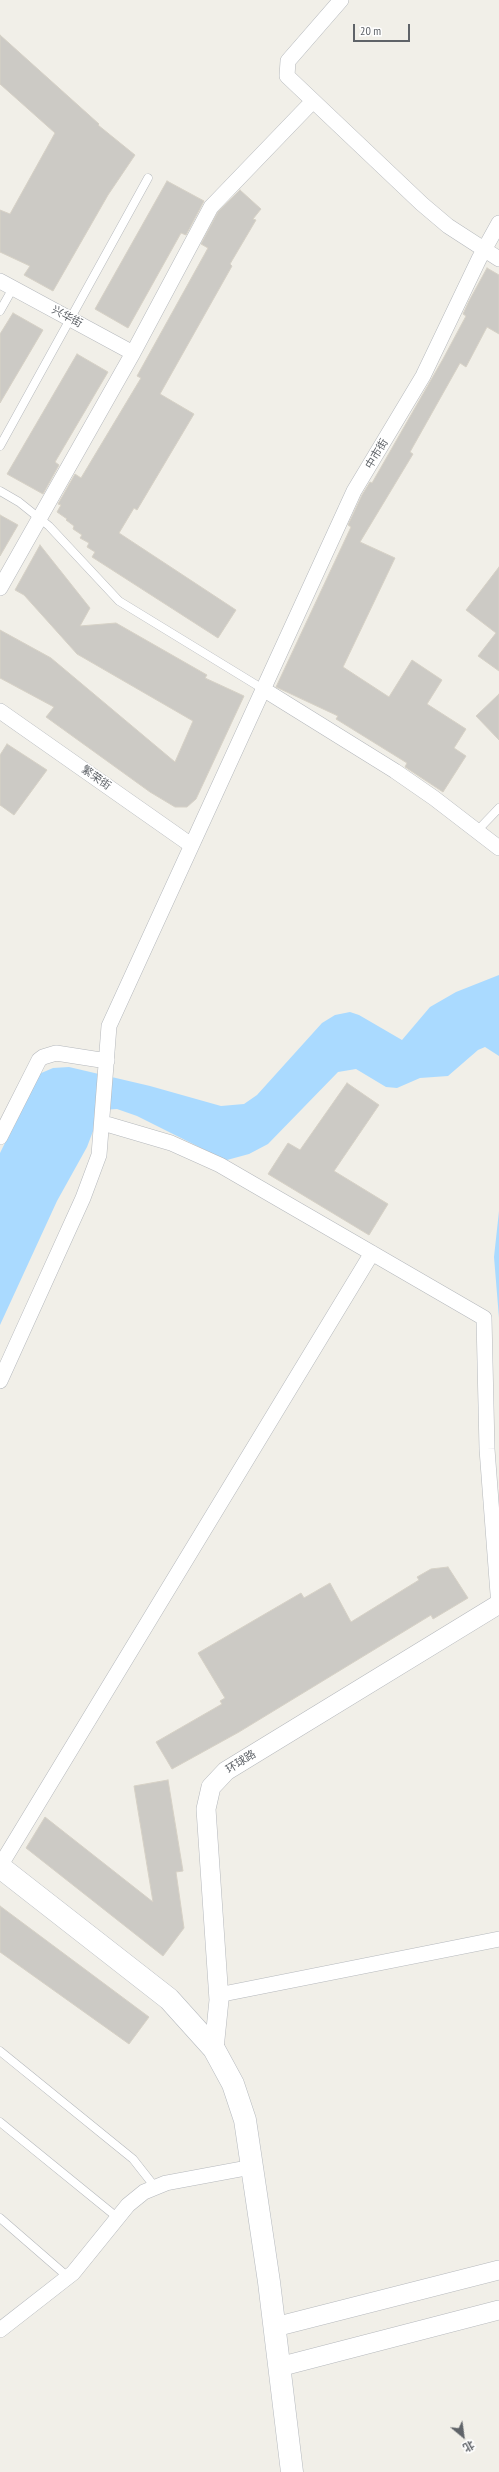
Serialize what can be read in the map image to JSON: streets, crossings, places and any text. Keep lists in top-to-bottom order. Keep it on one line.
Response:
{"streets":{"street":["兴华街","中市街","繁荣街","环球路"]},"crossings":[["中市街","繁荣街"]],"scale_bar":"20 m","north":"bottom right"}
